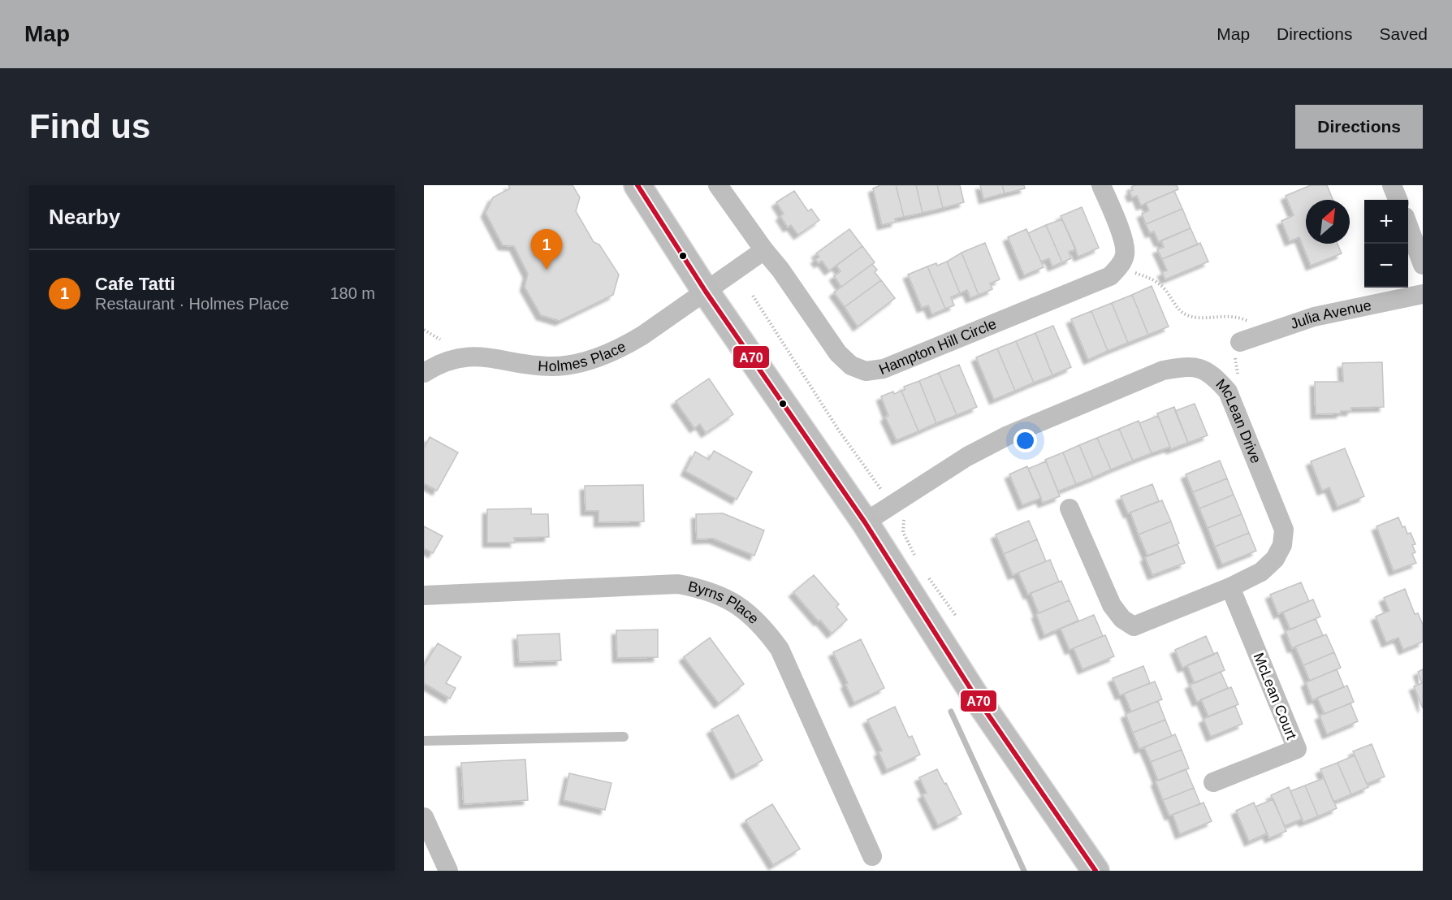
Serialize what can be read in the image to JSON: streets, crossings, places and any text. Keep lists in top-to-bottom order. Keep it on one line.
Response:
{"streets":{"street":["Julia Avenue","Hampton Hill Circle","Holmes Place","McLean Drive","Byrns Place","McLean Court"]},"crossings":[["Hampton Hill Circle","Holmes Place"],["McLean Drive","McLean Court"]],"lines":["transit line A70"],"north":"top right","page":{"header":"Map","nav":["Map","Directions","Saved"],"buttons":"Directions","title":"Find us","heading":"Nearby","map_buttons":["+","−"],"pins":"1","list":[{"mark":"1","name":"Cafe Tatti","note":"Restaurant · Holmes Place","value":"180 m"}]}}
